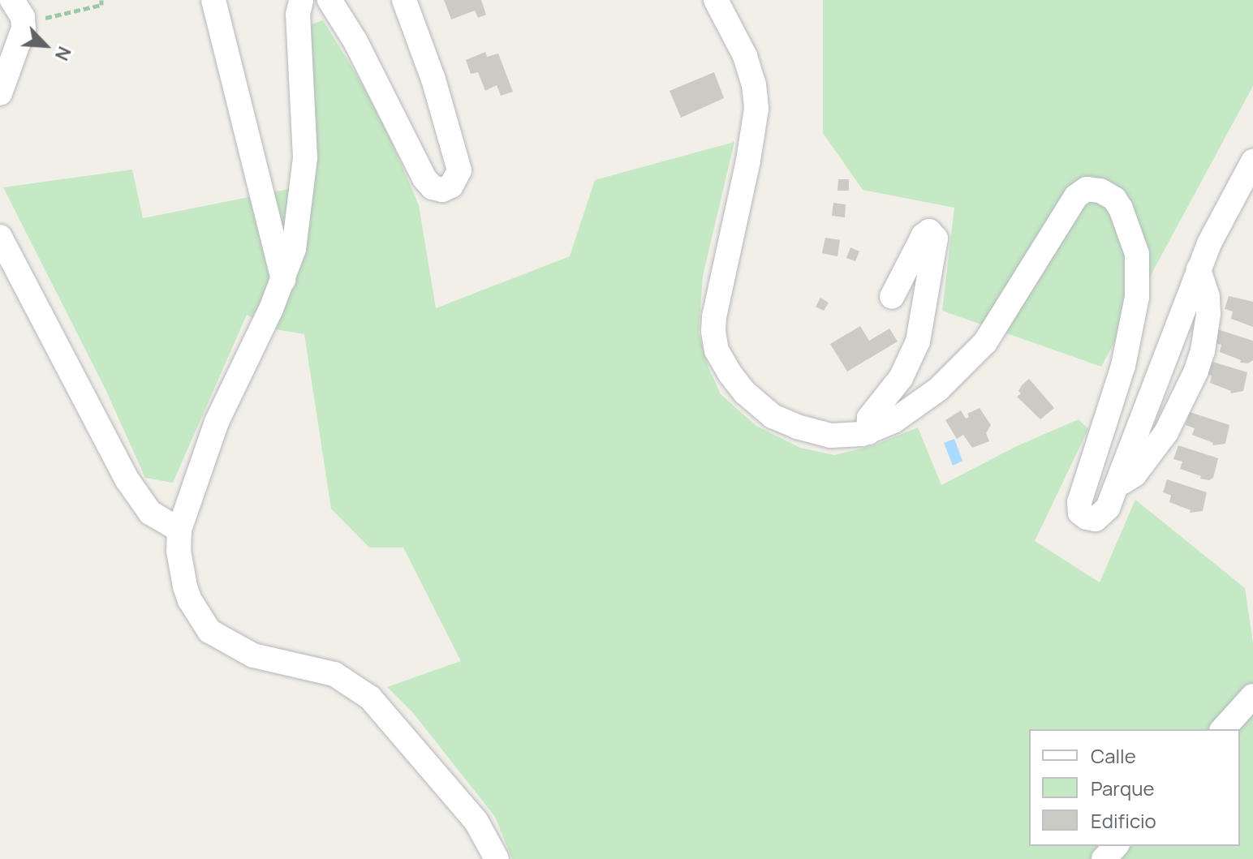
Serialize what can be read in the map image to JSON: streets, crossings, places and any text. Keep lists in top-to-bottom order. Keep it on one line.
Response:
{"legend":["Calle","Parque","Edificio"],"north":"bottom right"}
